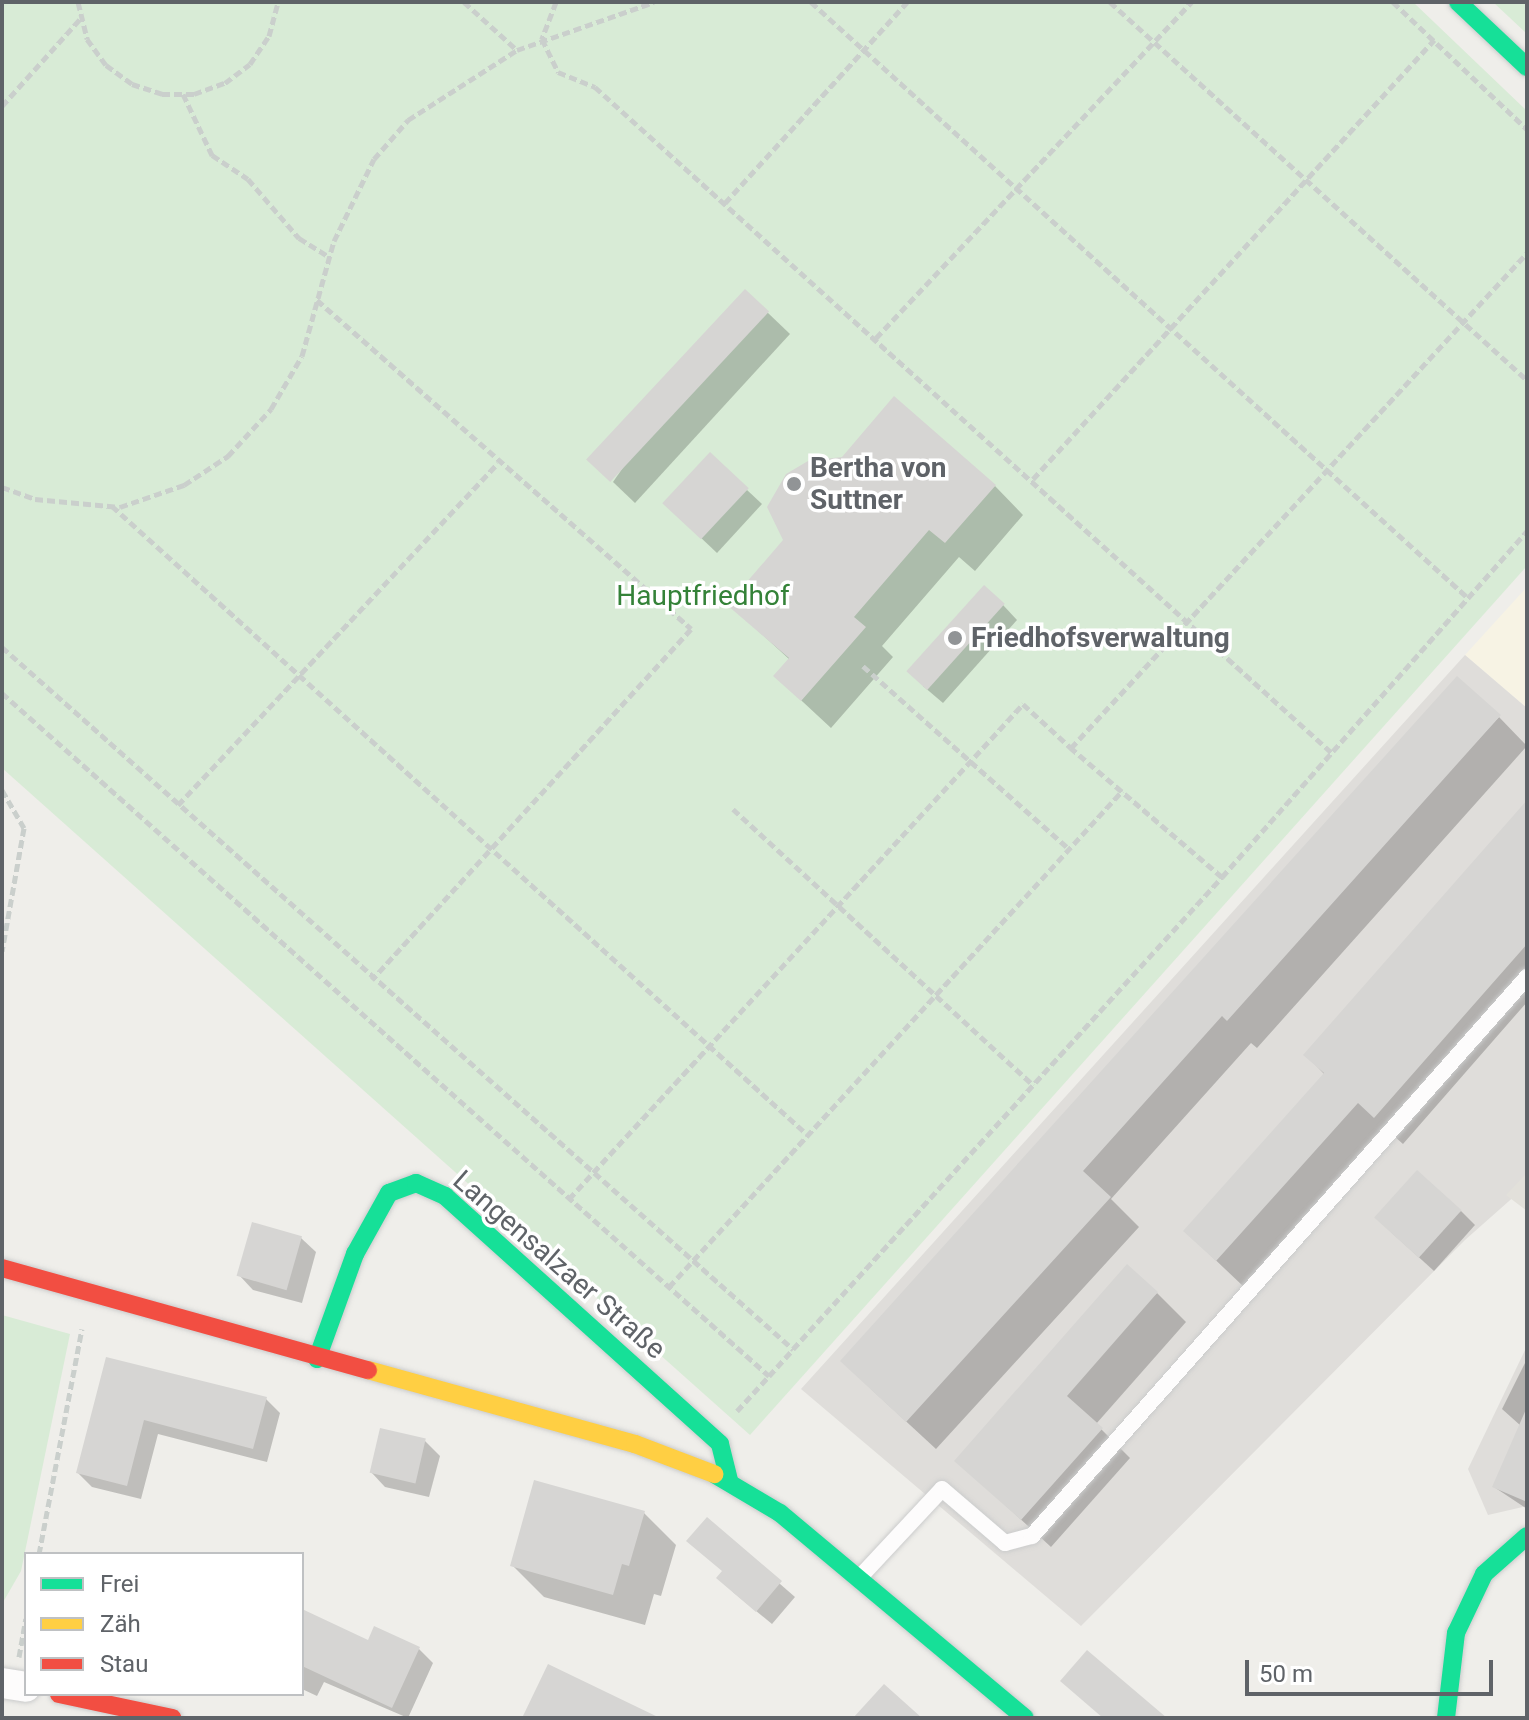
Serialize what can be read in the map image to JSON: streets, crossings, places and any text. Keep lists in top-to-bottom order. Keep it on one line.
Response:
{"streets":{"main road":["Langensalzaer Straße"]},"parks":["Hauptfriedhof"],"places":["Bertha von Suttner","Friedhofsverwaltung"],"legend":["Frei","Zäh","Stau"],"scale_bar":"50 m"}
